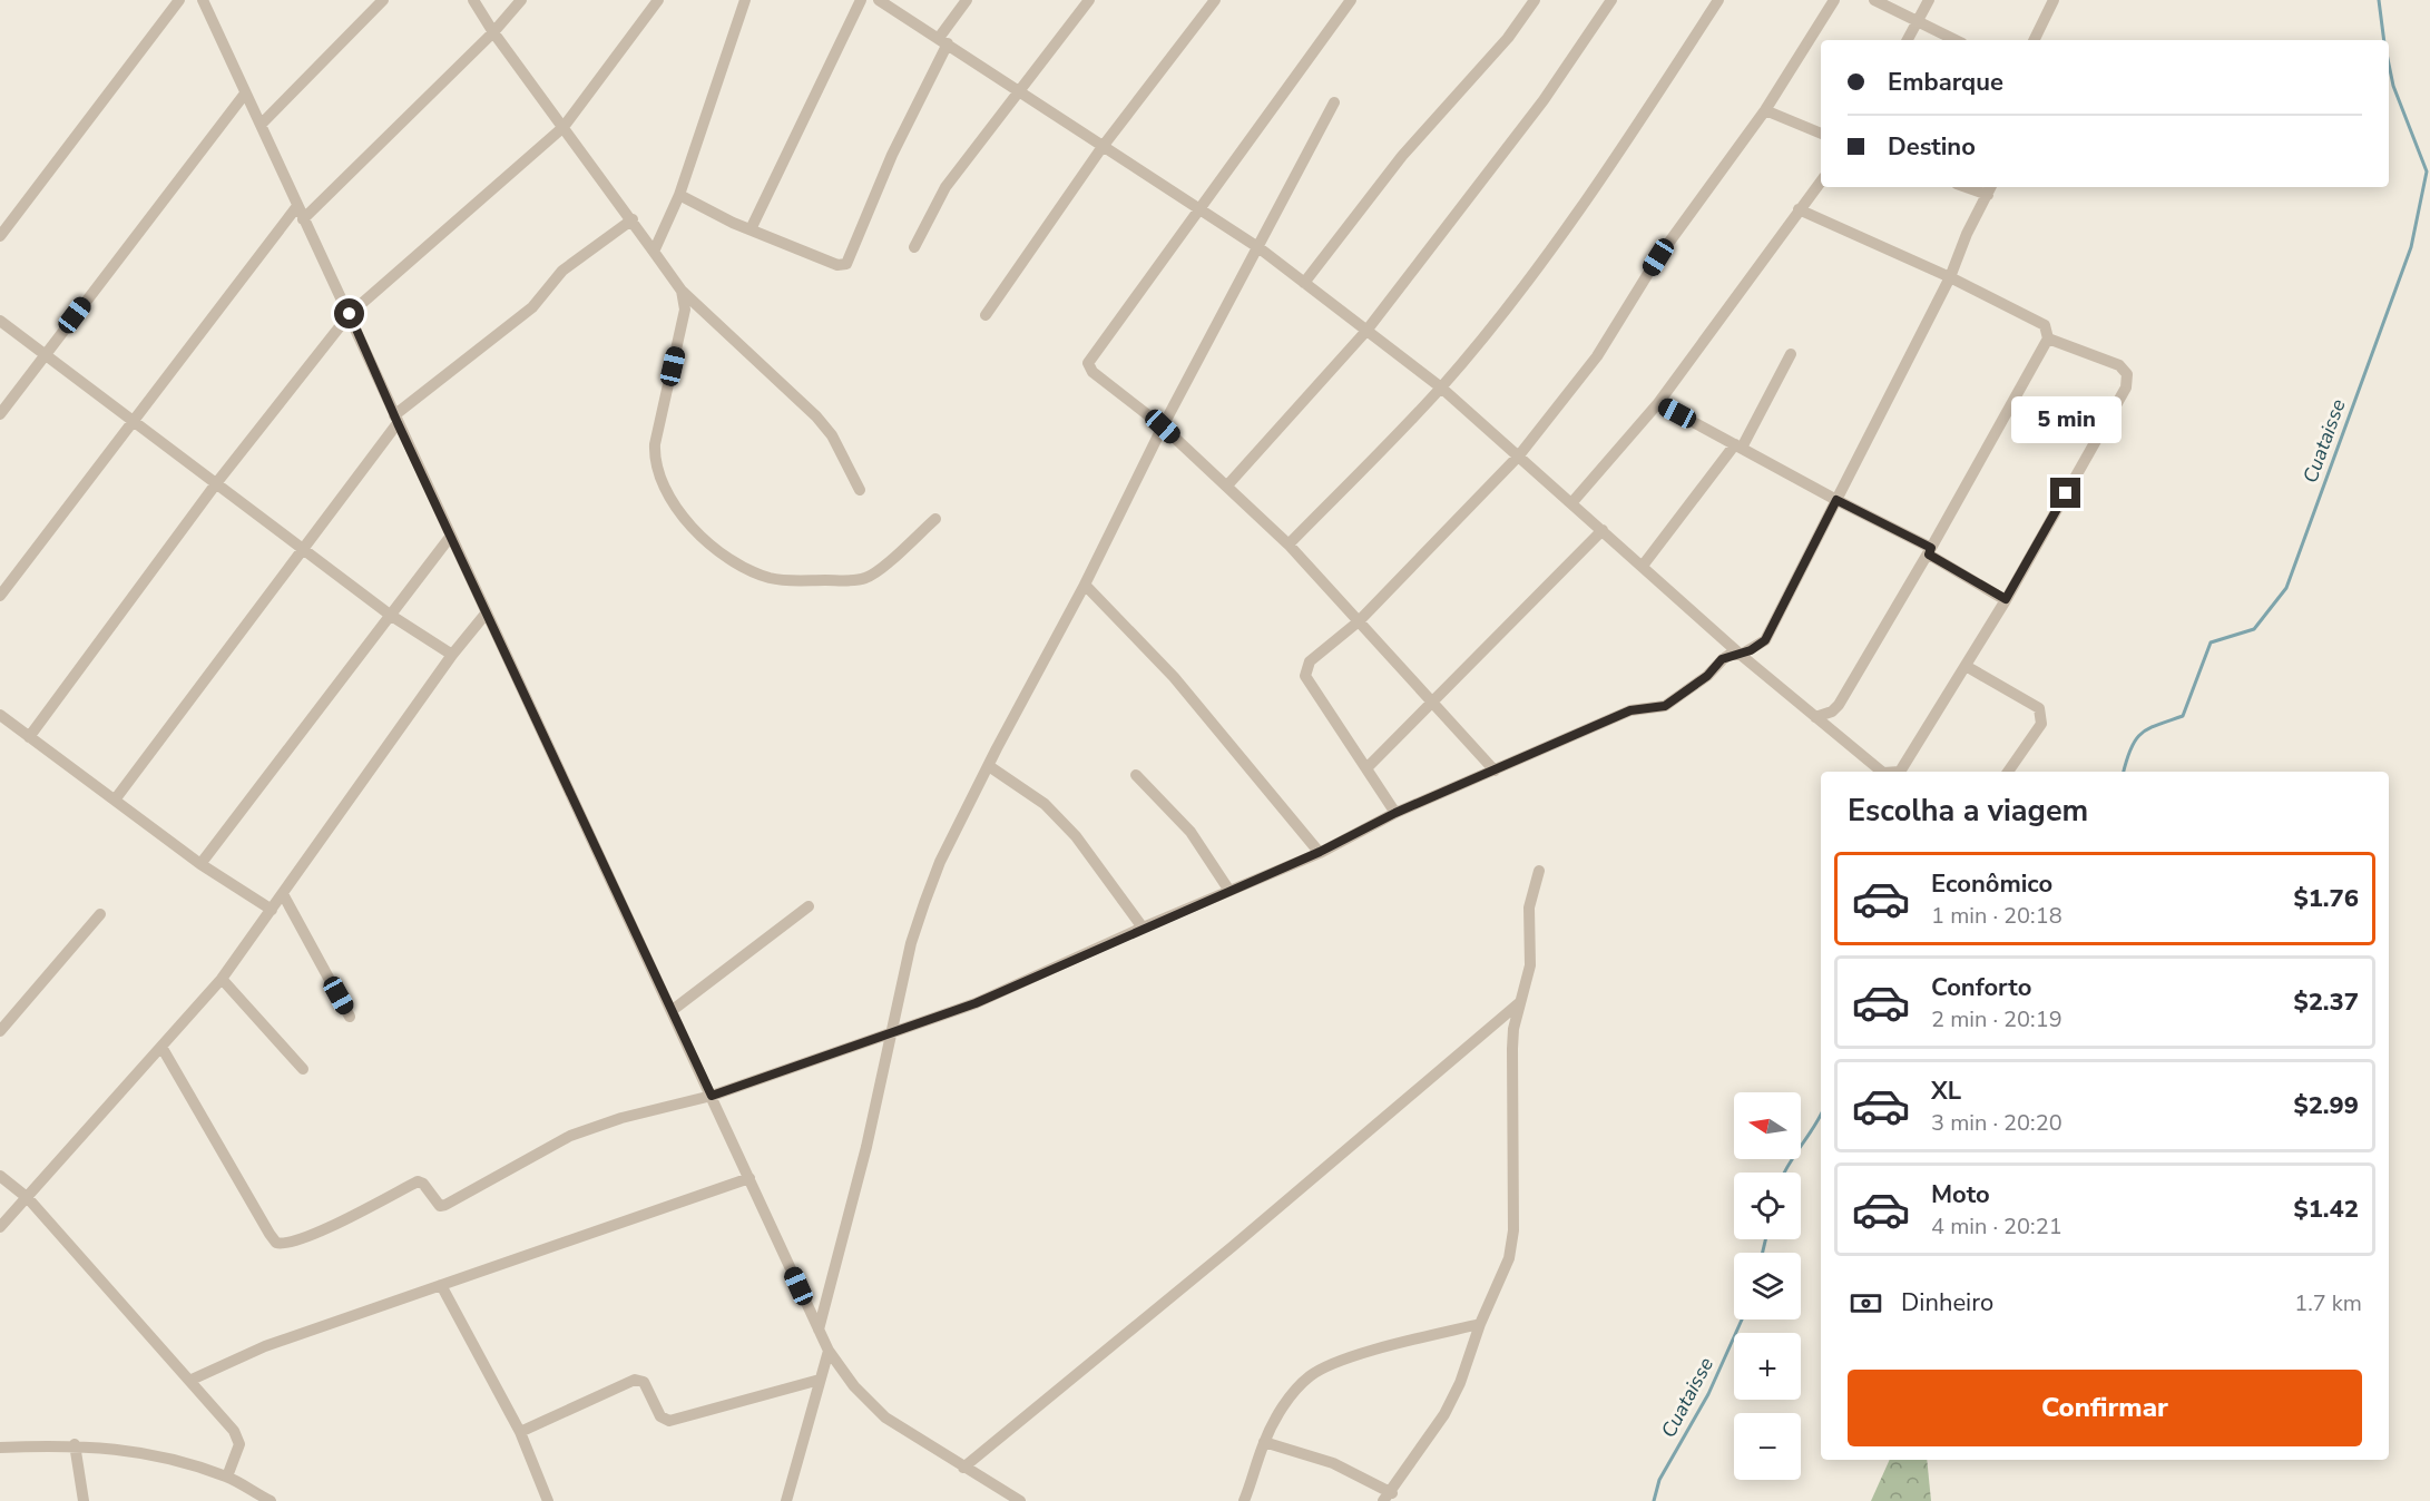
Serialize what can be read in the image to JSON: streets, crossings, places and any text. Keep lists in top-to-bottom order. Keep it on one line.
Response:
{"water":["Cuataisse"],"north":"left","page":{"banner":["Embarque","Destino"],"bubble":"5 min","heading":"Escolha a viagem","list":[{"name":"Econômico","note":"1 min · 20:18","value":"$1.76"},{"name":"Conforto","note":"2 min · 20:19","value":"$2.37"},{"name":"XL","note":"3 min · 20:20","value":"$2.99"},{"name":"Moto","note":"4 min · 20:21","value":"$1.42"}],"map_buttons":["+","−"],"pay":["Dinheiro","1.7 km"],"buttons":"Confirmar"}}
